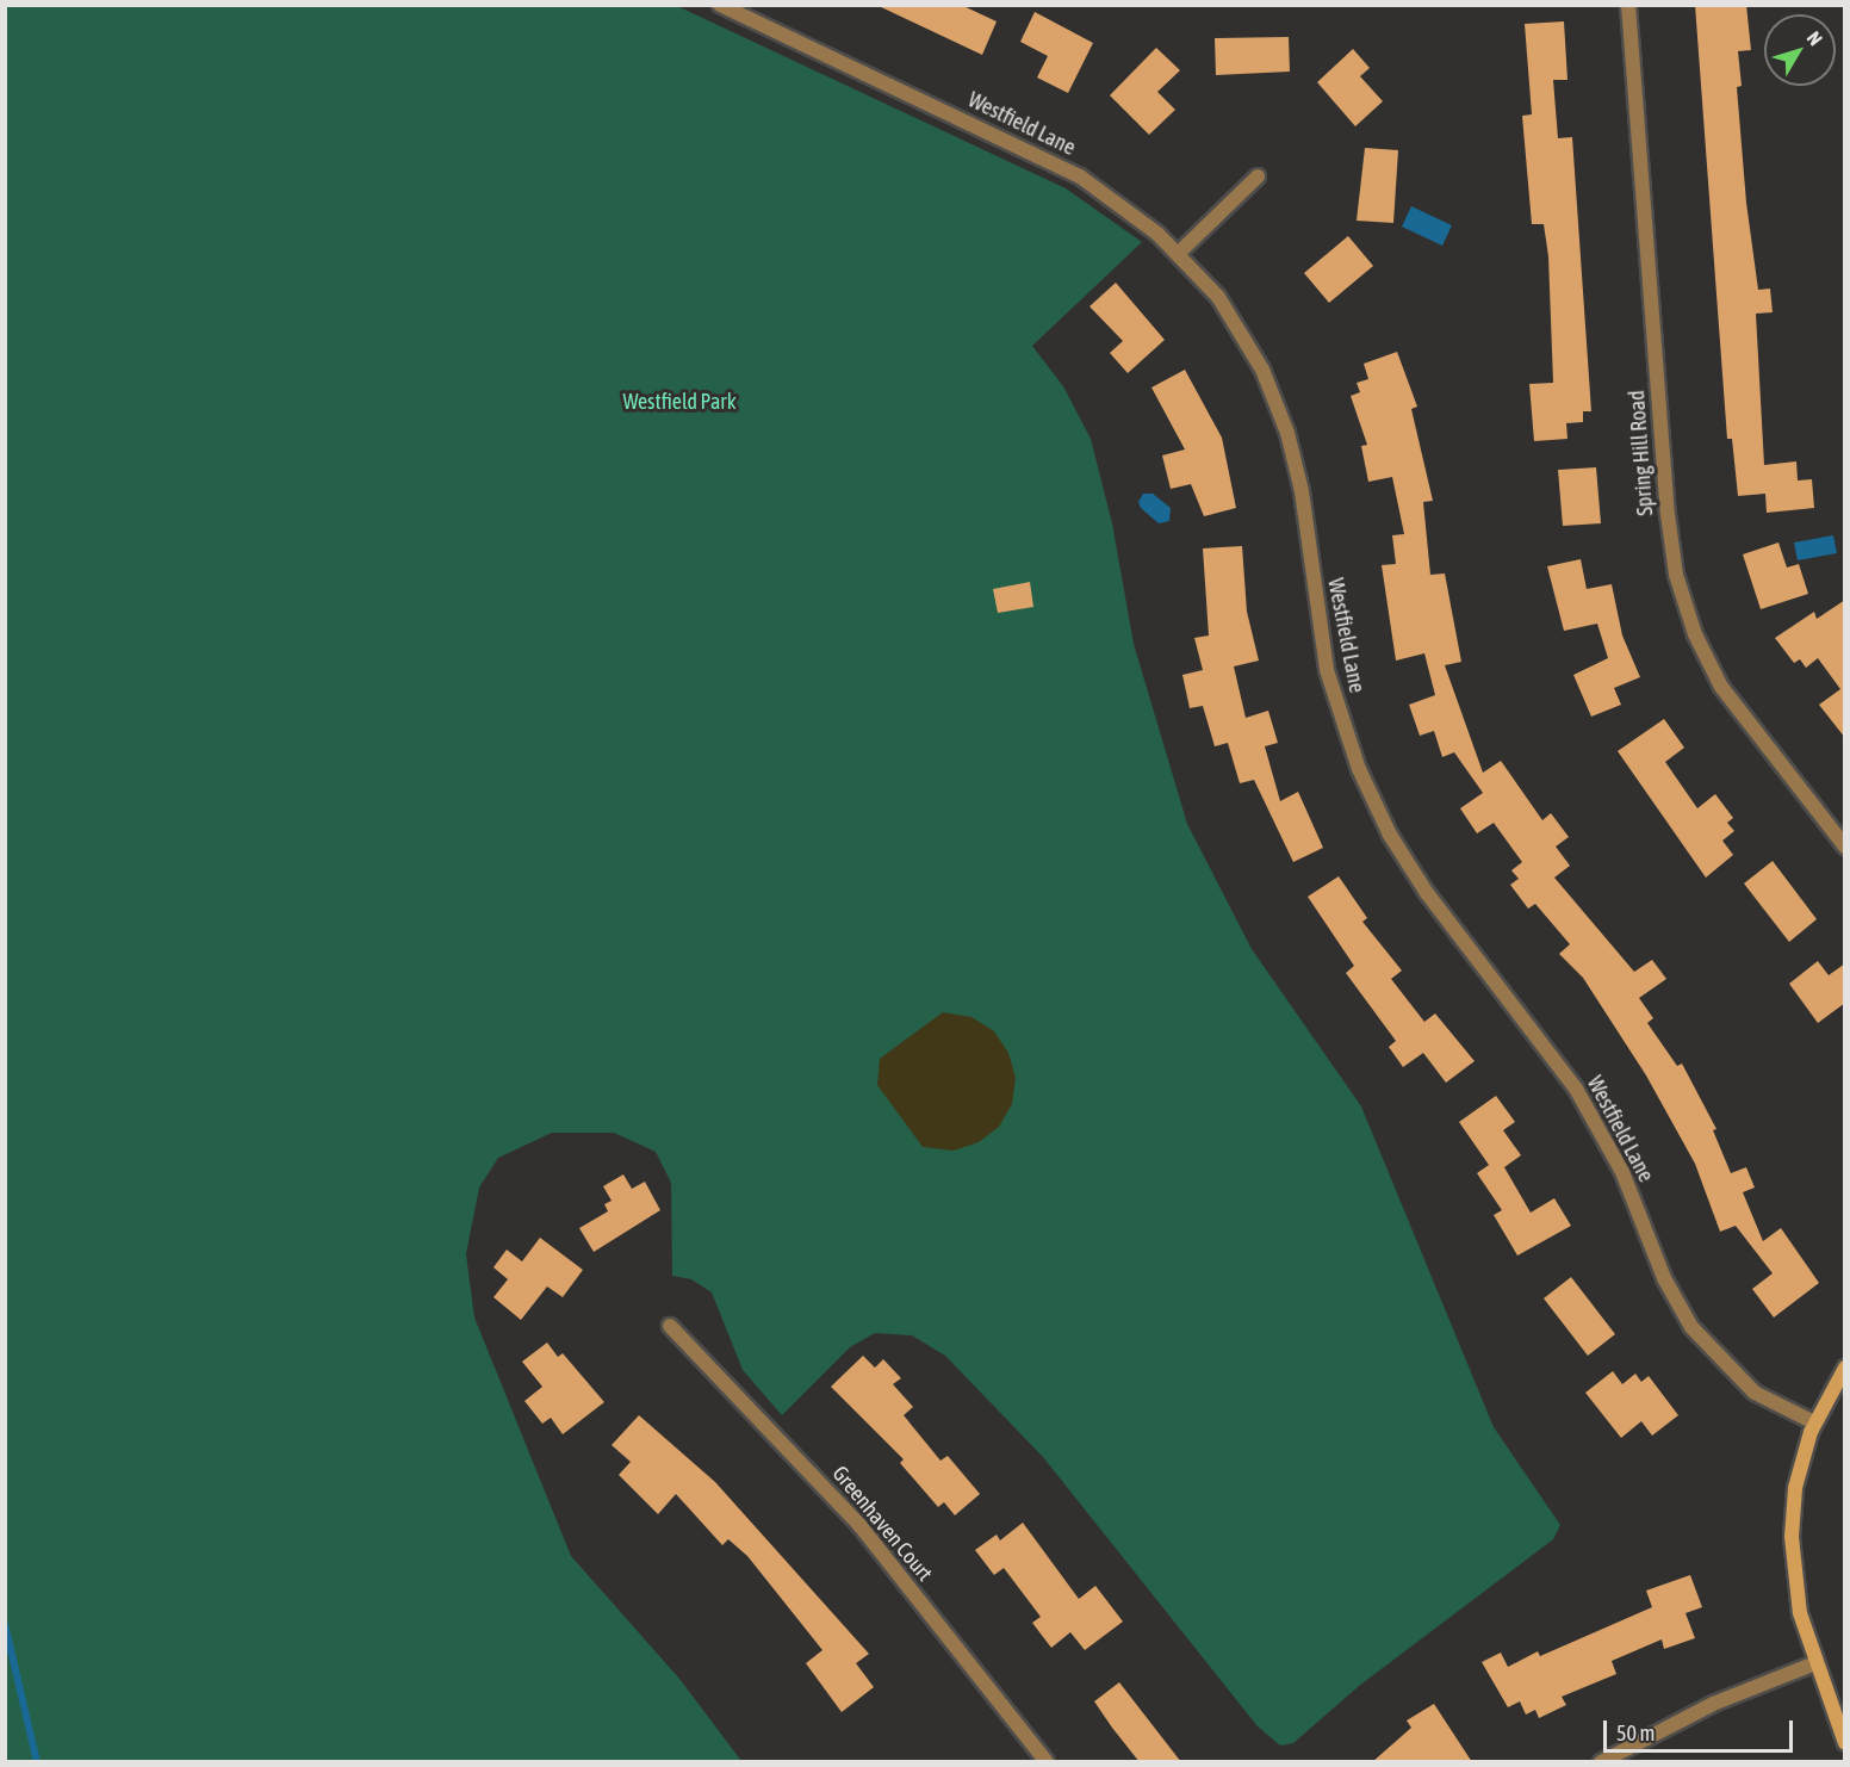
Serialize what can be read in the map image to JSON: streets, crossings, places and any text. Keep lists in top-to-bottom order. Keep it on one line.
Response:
{"streets":{"street":["Westfield Lane","Spring Hill Road","Greenhaven Court"]},"parks":["Westfield Park"],"scale_bar":"50 m","north":"top right"}
